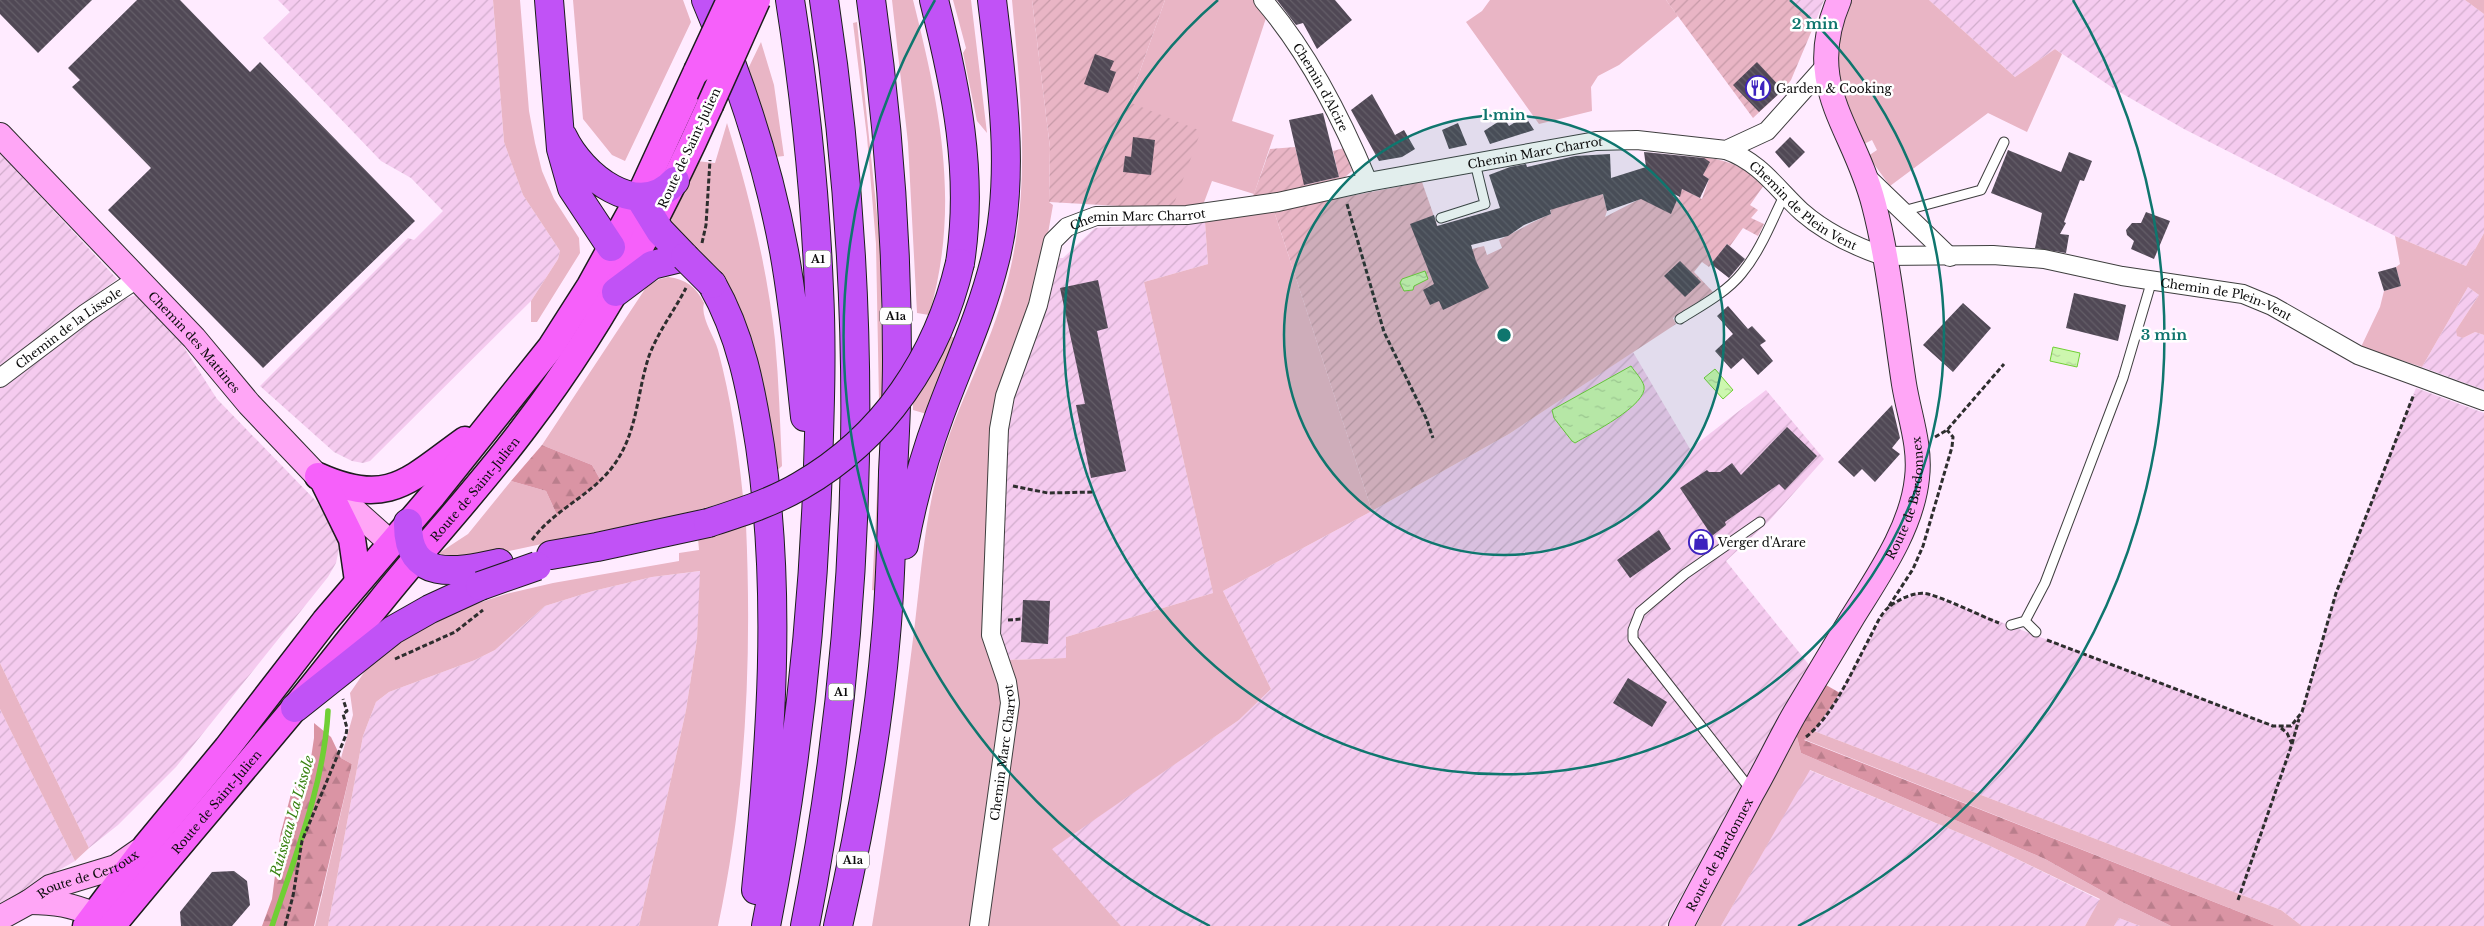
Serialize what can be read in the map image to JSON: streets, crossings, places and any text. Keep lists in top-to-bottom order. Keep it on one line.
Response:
{"streets":{"highway":["A1","A1a"],"main road":["Route de Saint-Julien"],"street":["Chemin d'Alcire","Chemin Marc Charrot","Chemin de Plein Vent","Chemin de Plein-Vent","Chemin de la Lissole","Chemin des Mattines","Route de Bardonnex","Route de Certoux"]},"crossings":[["Chemin d'Alcire","Chemin Marc Charrot"],["Route de Saint-Julien","Chemin des Mattines"],["Route de Saint-Julien","Route de Certoux"],["Chemin Marc Charrot","Chemin de Plein Vent"],["Chemin de Plein Vent","Chemin de Plein-Vent"],["Chemin de Plein Vent","Route de Bardonnex"],["Chemin de Plein-Vent","Route de Bardonnex"],["Chemin de la Lissole","Chemin des Mattines"]],"water":["Ruisseau La Lissole"],"places":{"restaurant":["Garden & Cooking"],"shop":["Verger d'Arare"]},"rings":["2 min","1 min","3 min"]}
